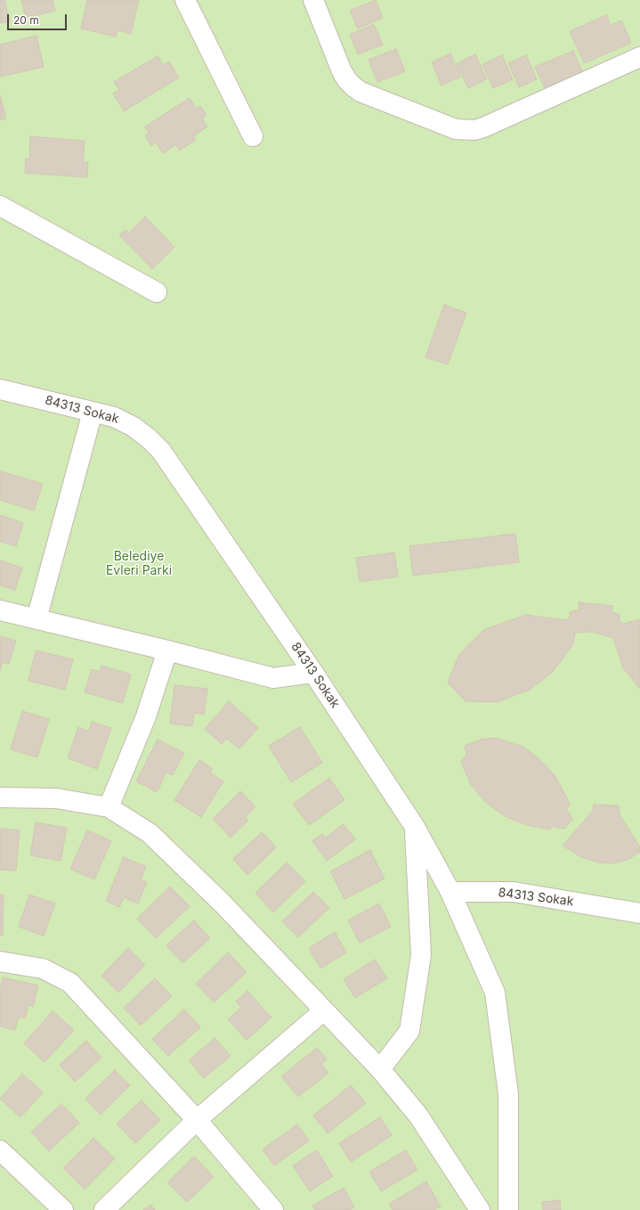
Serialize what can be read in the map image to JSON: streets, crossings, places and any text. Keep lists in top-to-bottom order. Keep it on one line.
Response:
{"streets":{"street":["84313 Sokak"]},"parks":["Belediye Evleri Parki"],"scale_bar":"20 m"}
